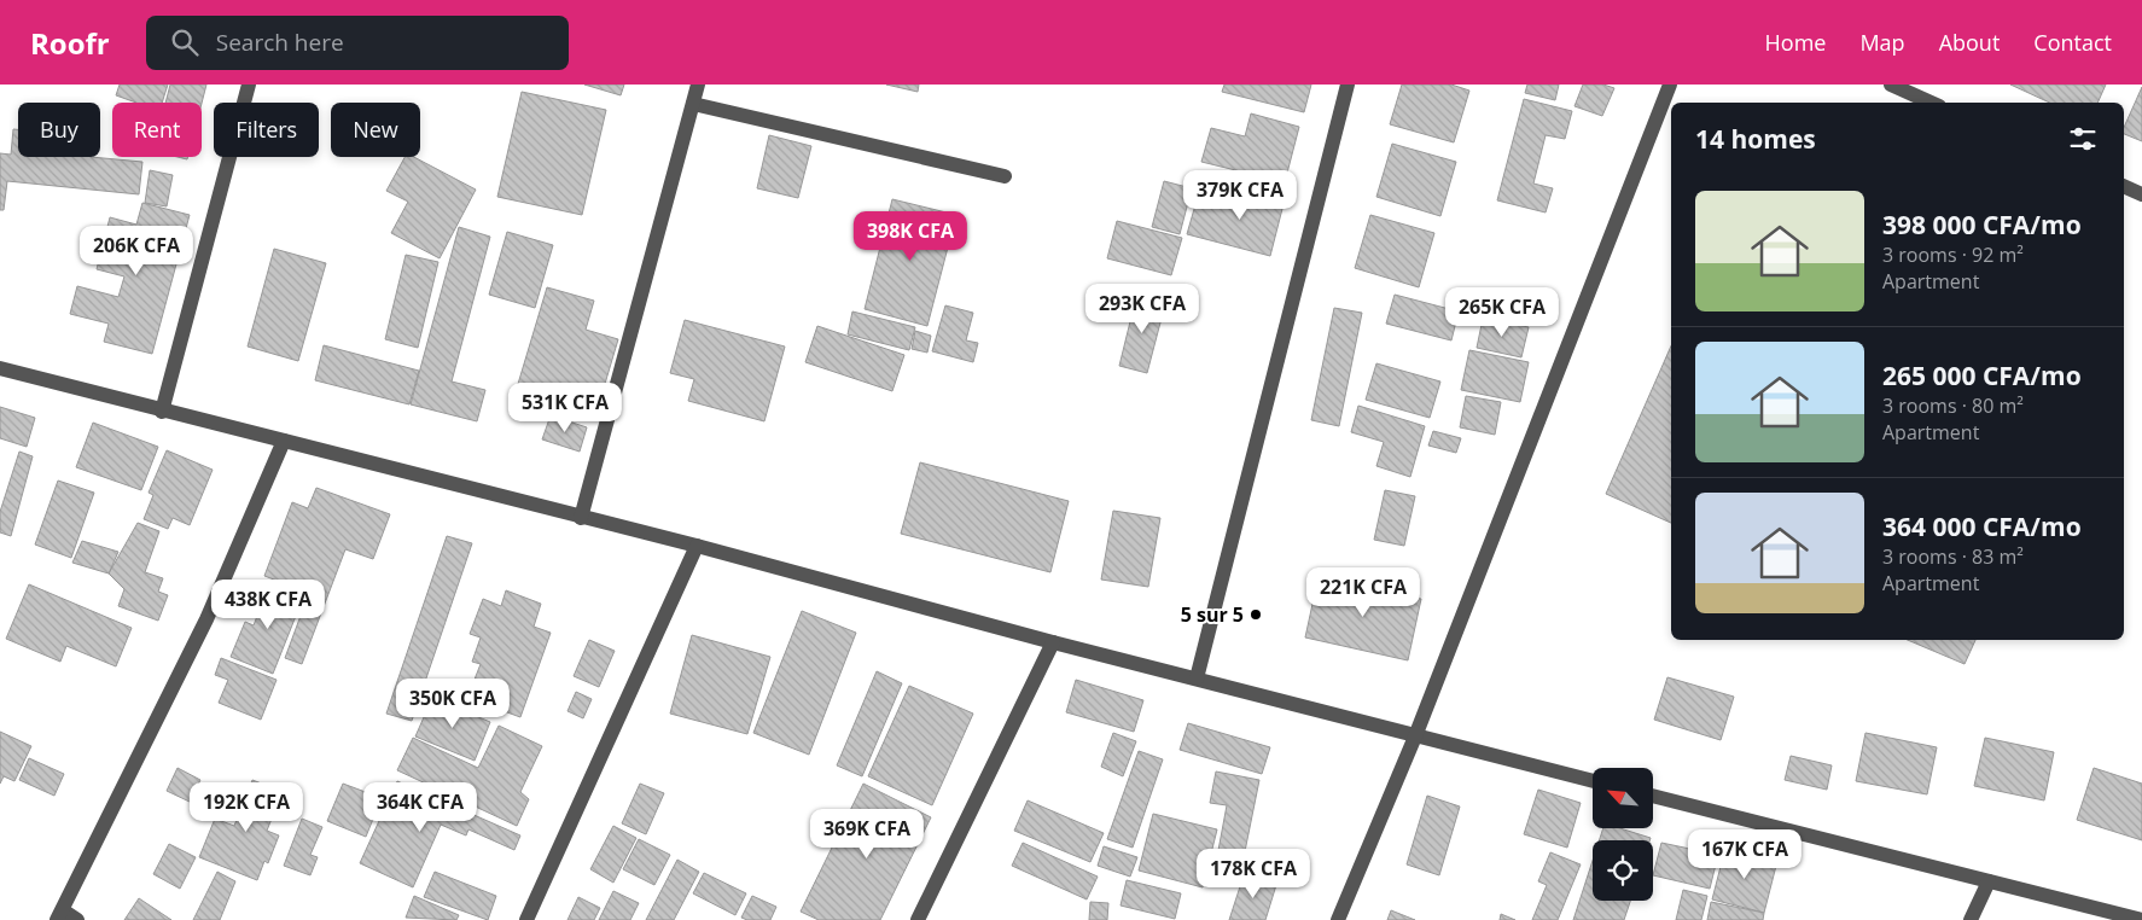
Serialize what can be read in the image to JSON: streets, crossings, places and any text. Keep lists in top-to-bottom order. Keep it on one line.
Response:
{"places":["5 sur 5"],"north":"top left","page":{"header":"Roofr","search":"Search here","nav":["Home","Map","About","Contact"],"chip":["Buy","Rent","Filters","New"],"heading":"14 homes","price":["379K CFA","398K CFA","206K CFA","293K CFA","265K CFA","531K CFA","221K CFA","438K CFA","350K CFA","192K CFA","364K CFA","369K CFA","167K CFA","178K CFA"],"list":[{"name":"398 000 CFA/mo","note":"3 rooms · 92 m² · Apartment"},{"name":"265 000 CFA/mo","note":"3 rooms · 80 m² · Apartment"},{"name":"364 000 CFA/mo","note":"3 rooms · 83 m² · Apartment"}]}}
